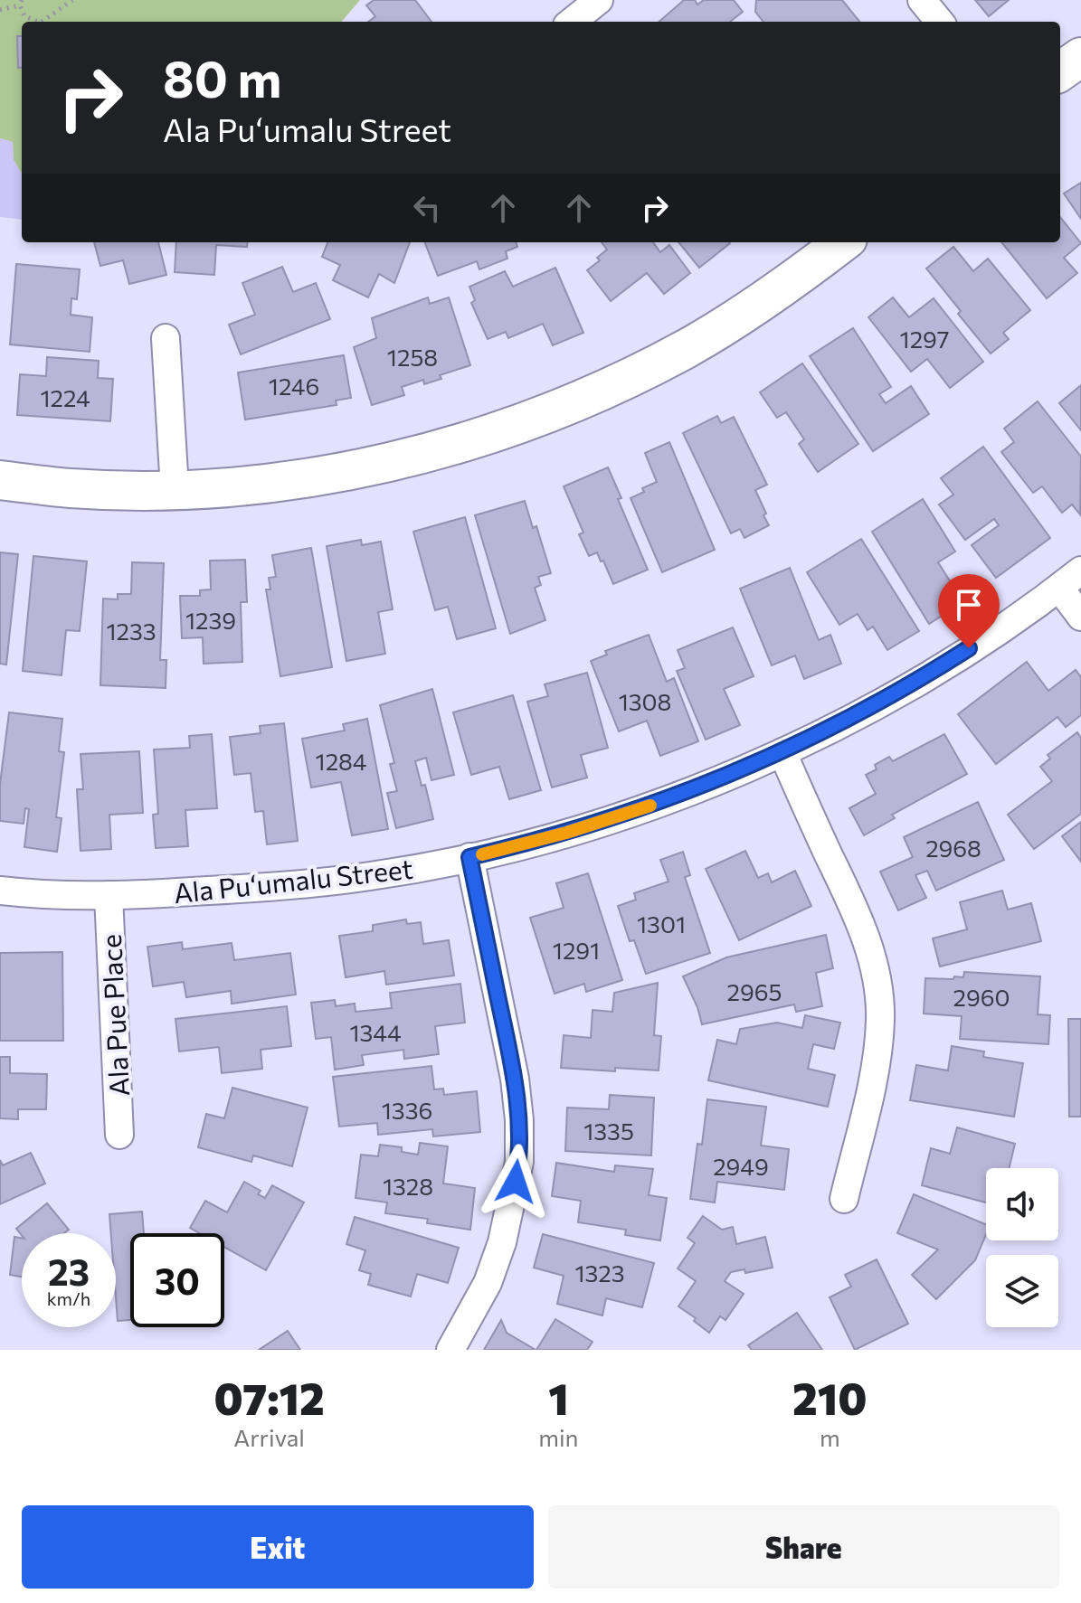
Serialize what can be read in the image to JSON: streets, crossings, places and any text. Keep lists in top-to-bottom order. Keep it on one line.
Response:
{"streets":{"street":["Ala Puʻumalu Street","Ala Pue Place"]},"crossings":[["Ala Puʻumalu Street","Ala Pue Place"]],"house_numbers":["1297","1258","1246","1224","1239","1233","1308","1284","2968","1301","1291","2965","2960","1344","1336","1335","2949","1328","1323"],"page":{"turn":["80 m","Ala Puʻumalu Street"],"speed":"23 km/h","limit":"30","eta":["07:12","Arrival","1","min","210","m"],"buttons":["Exit","Share"]}}
